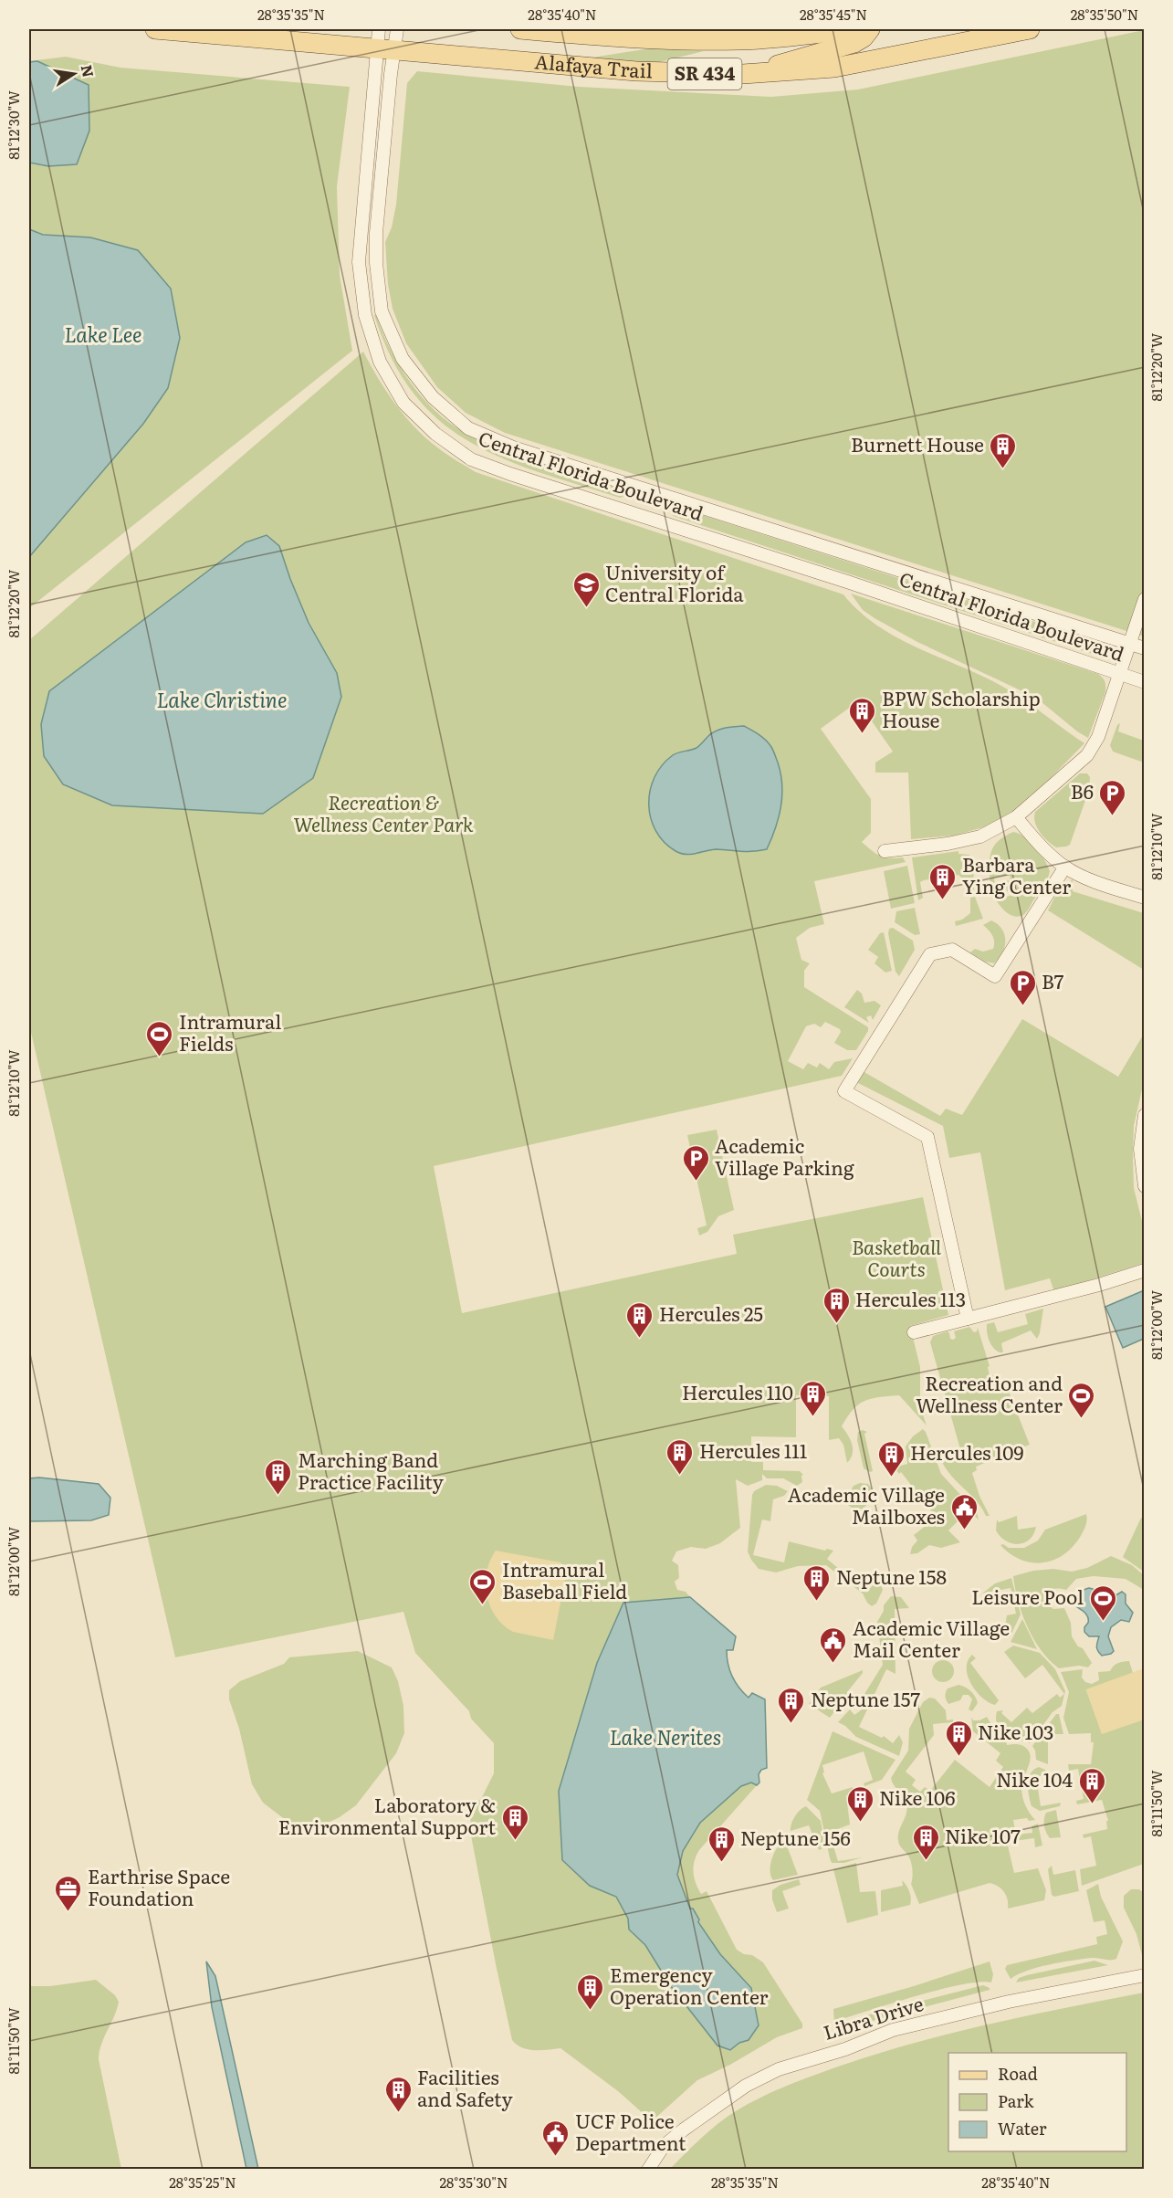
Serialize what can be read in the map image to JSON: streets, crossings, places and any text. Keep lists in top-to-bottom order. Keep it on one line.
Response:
{"streets":{"main road":["Alafaya Trail","SR 434"],"street":["Central Florida Boulevard","Libra Drive"]},"crossings":[["Alafaya Trail","Central Florida Boulevard"]],"water":["Lake Lee","Lake Christine","Lake Nerites"],"parks":["Recreation & Wellness Center Park","Basketball Courts"],"places":{"building":["Burnett House","BPW Scholarship House","Barbara Ying Center","Hercules 113","Hercules 25","Hercules 110","Hercules 111","Hercules 109","Marching Band Practice Facility","Neptune 158","Neptune 157","Nike 103","Nike 104","Nike 106","Laboratory & Environmental Support","Nike 107","Neptune 156","Emergency Operation Center","Facilities and Safety"],"school or university":["University of Central Florida"],"parking":["B6","B7","Academic Village Parking"],"sports":["Intramural Fields","Recreation and Wellness Center","Intramural Baseball Field","Leisure Pool"],"public building":["Academic Village Mailboxes","Academic Village Mail Center","UCF Police Department"],"office":["Earthrise Space Foundation"]},"legend":["Road","Park","Water"],"north":"right","coordinates":["28°35'35\"N","28°35'40\"N","28°35'45\"N","28°35'50\"N","81°12'30\"W","81°12'20\"W","81°12'10\"W","81°12'00\"W","81°11'50\"W","28°35'25\"N","28°35'30\"N"]}
